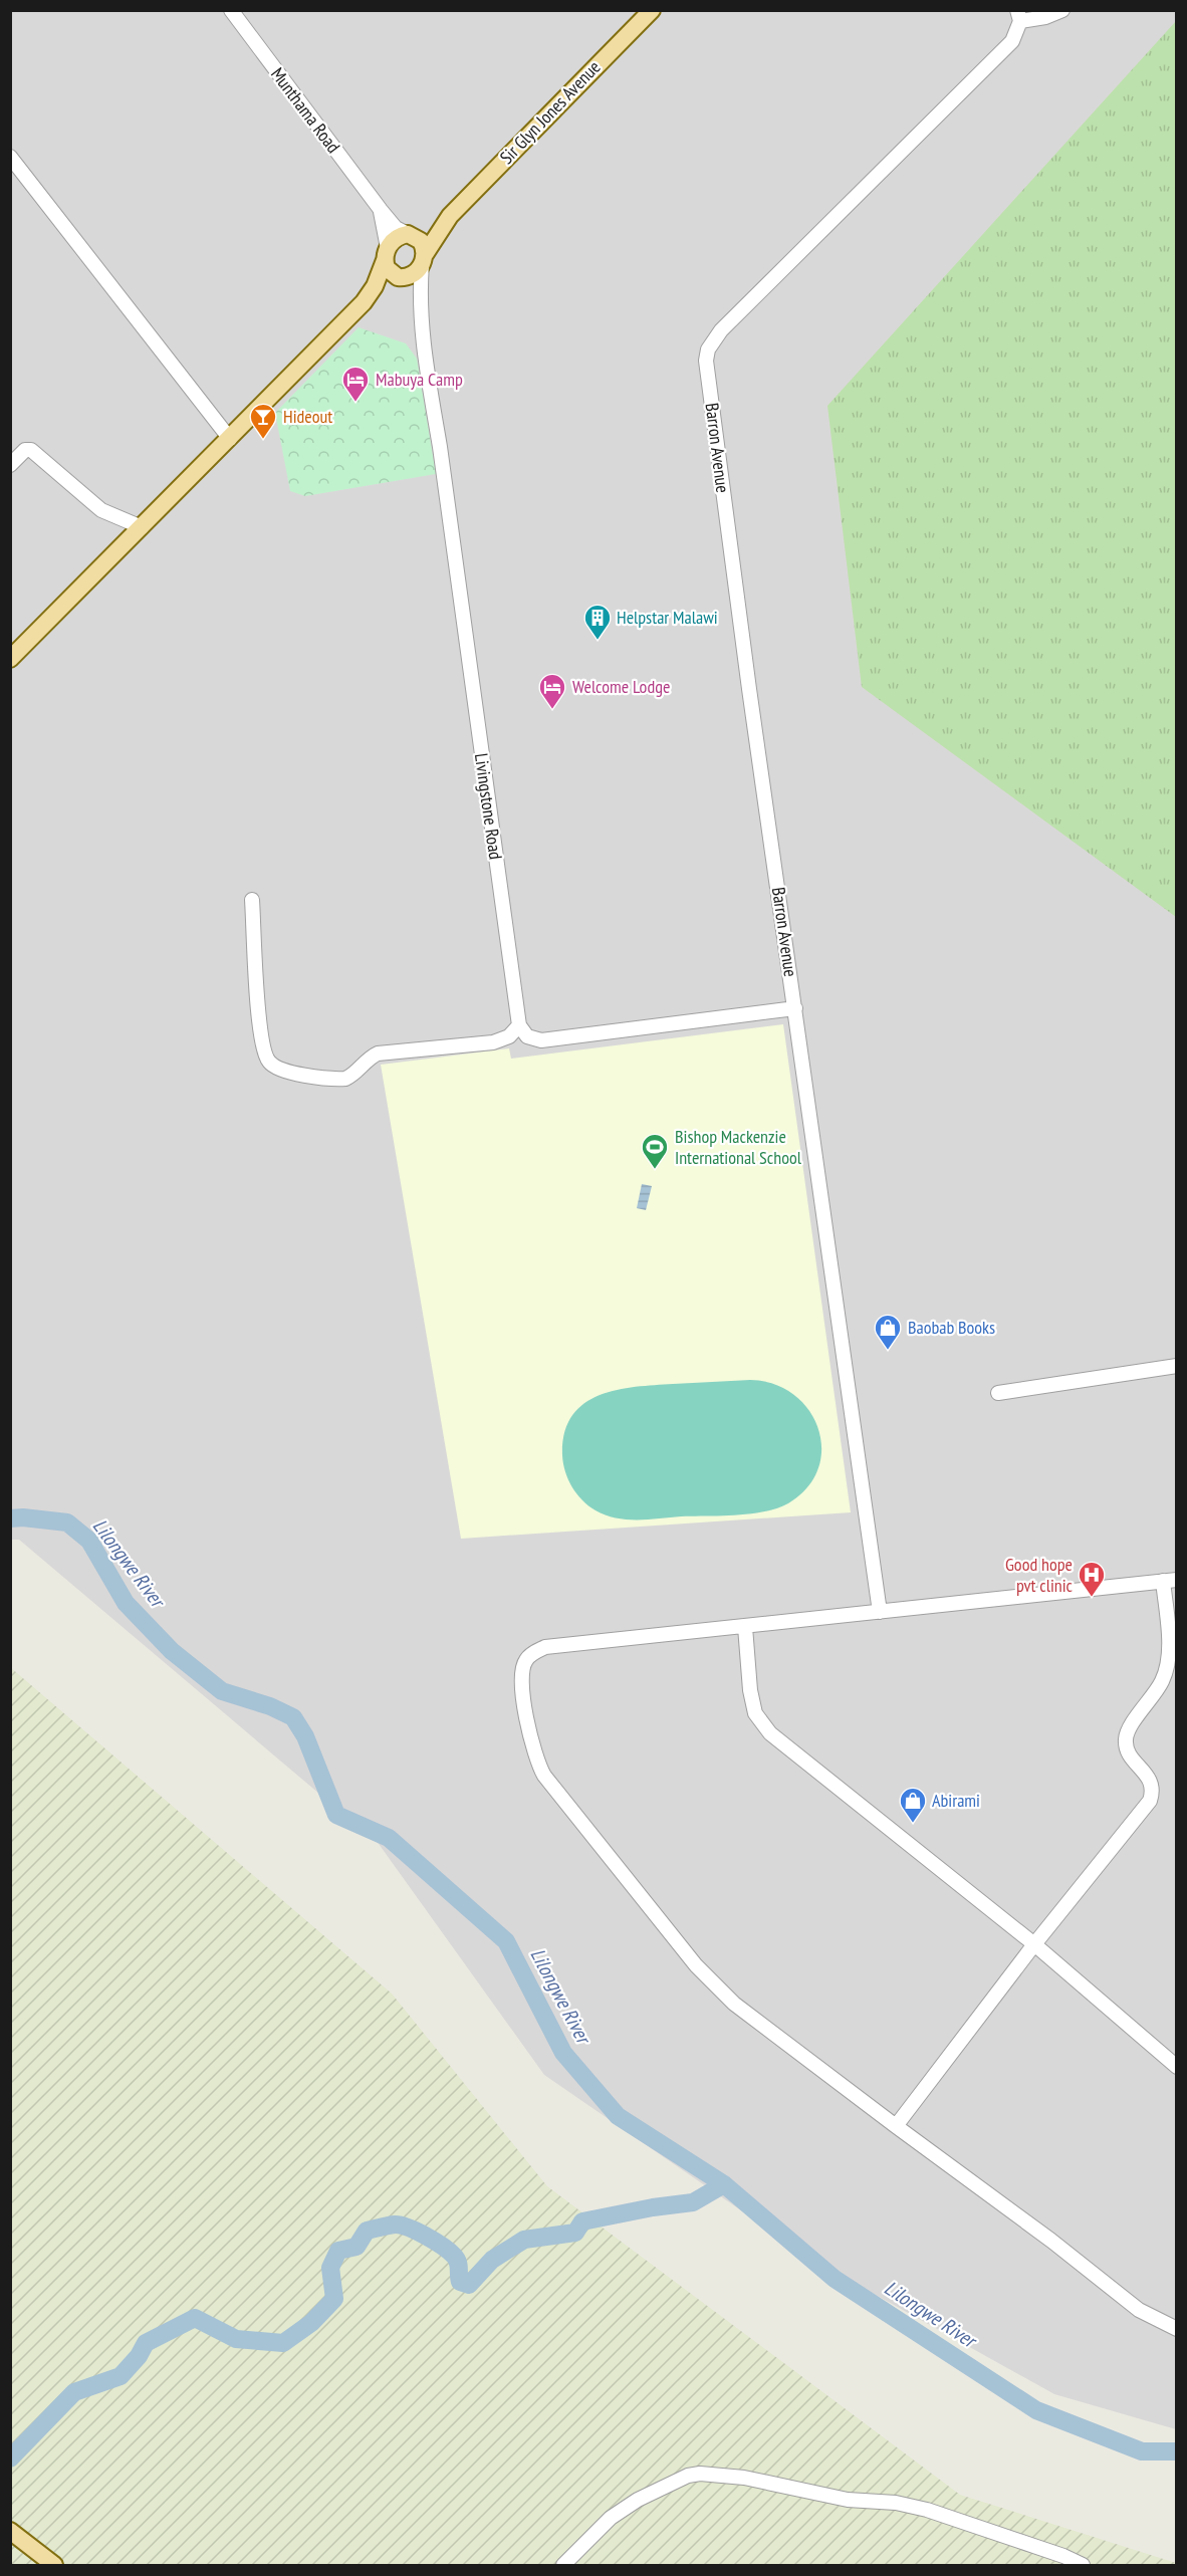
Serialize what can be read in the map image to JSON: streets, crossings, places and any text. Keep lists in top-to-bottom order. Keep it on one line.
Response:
{"streets":{"main road":["Sir Glyn Jones Avenue"],"street":["Munthama Road","Barron Avenue","Livingstone Road"]},"crossings":[["Munthama Road","Livingstone Road"]],"water":["Lilongwe River"],"places":{"hotel":["Mabuya Camp","Welcome Lodge"],"bar":["Hideout"],"building":["Helpstar Malawi"],"sports":["Bishop Mackenzie International School"],"shop":["Baobab Books","Abirami"],"hospital":["Good hope pvt clinic"]}}
